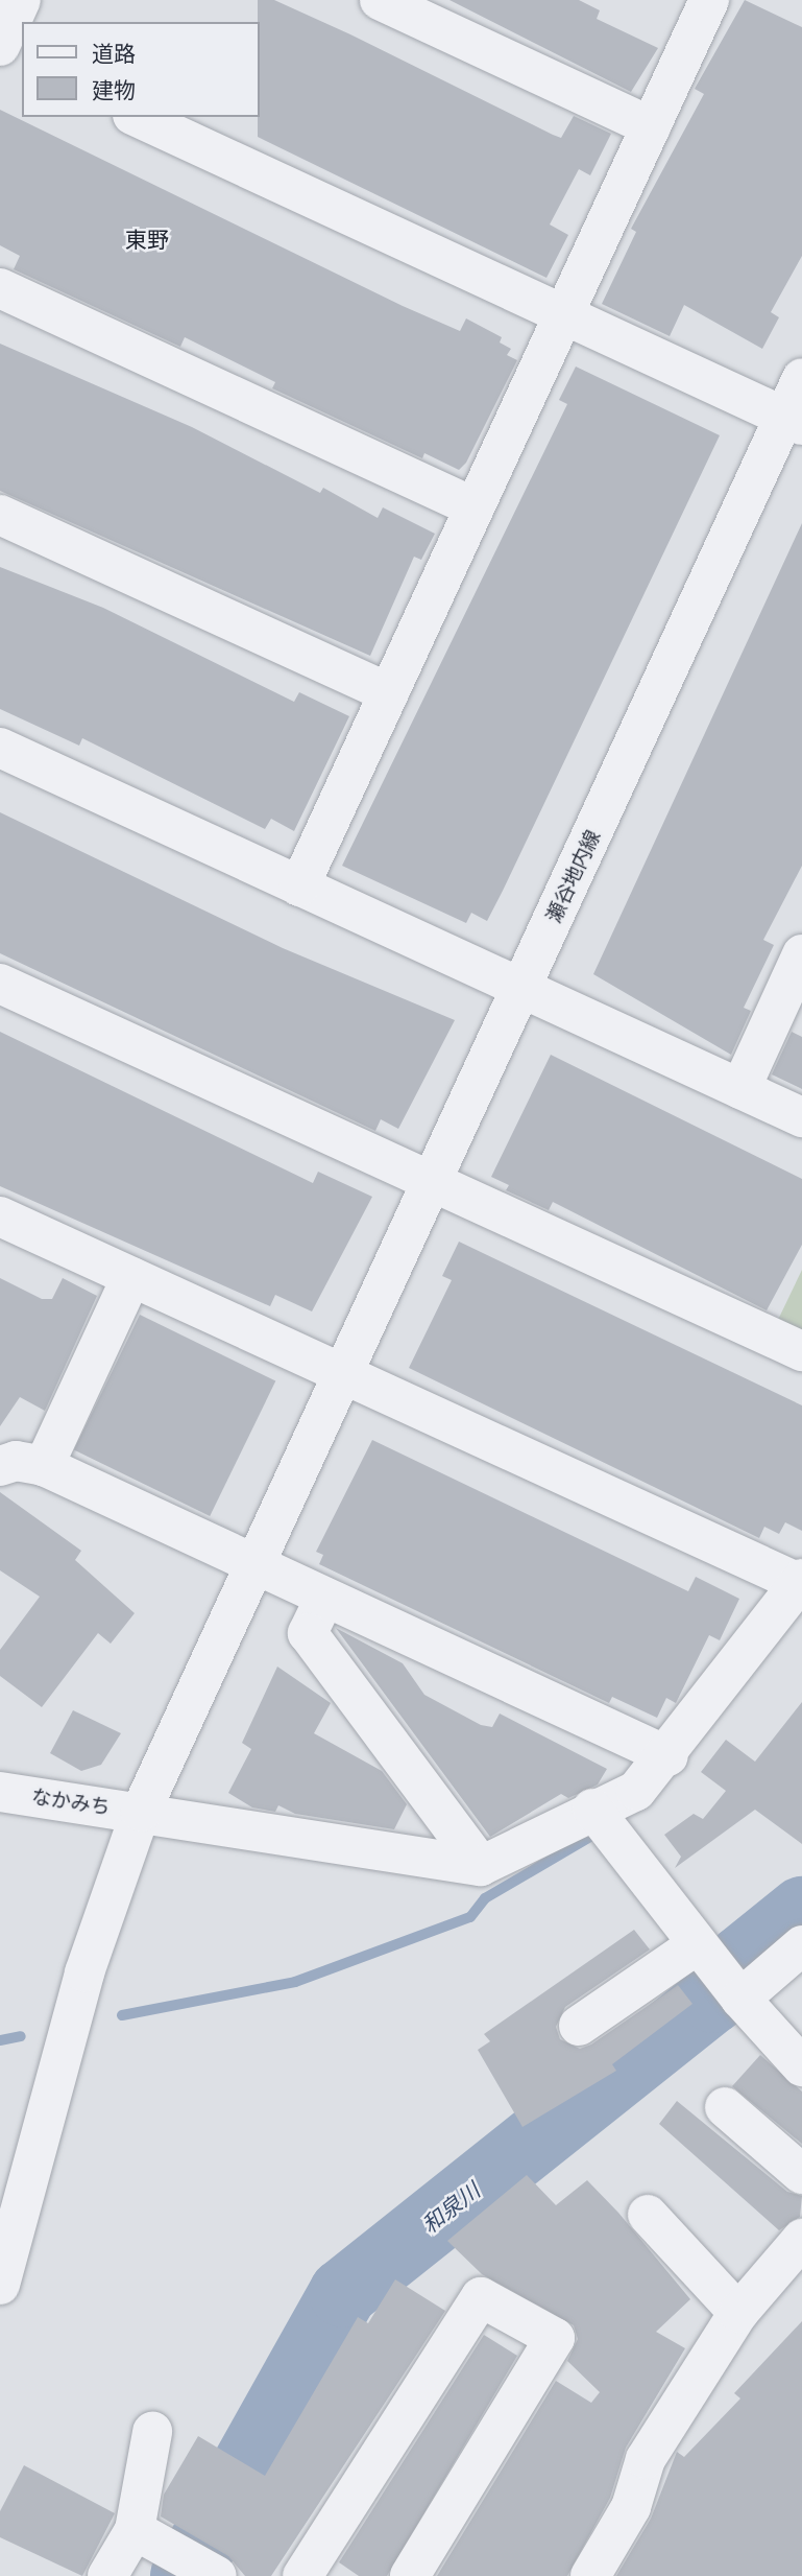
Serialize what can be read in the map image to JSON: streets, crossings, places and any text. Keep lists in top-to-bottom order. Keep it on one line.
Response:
{"streets":{"street":["瀬谷地内線","なかみち"]},"crossings":[["瀬谷地内線","なかみち"]],"districts":["東野"],"water":["和泉川"],"legend":["道路","建物"]}
